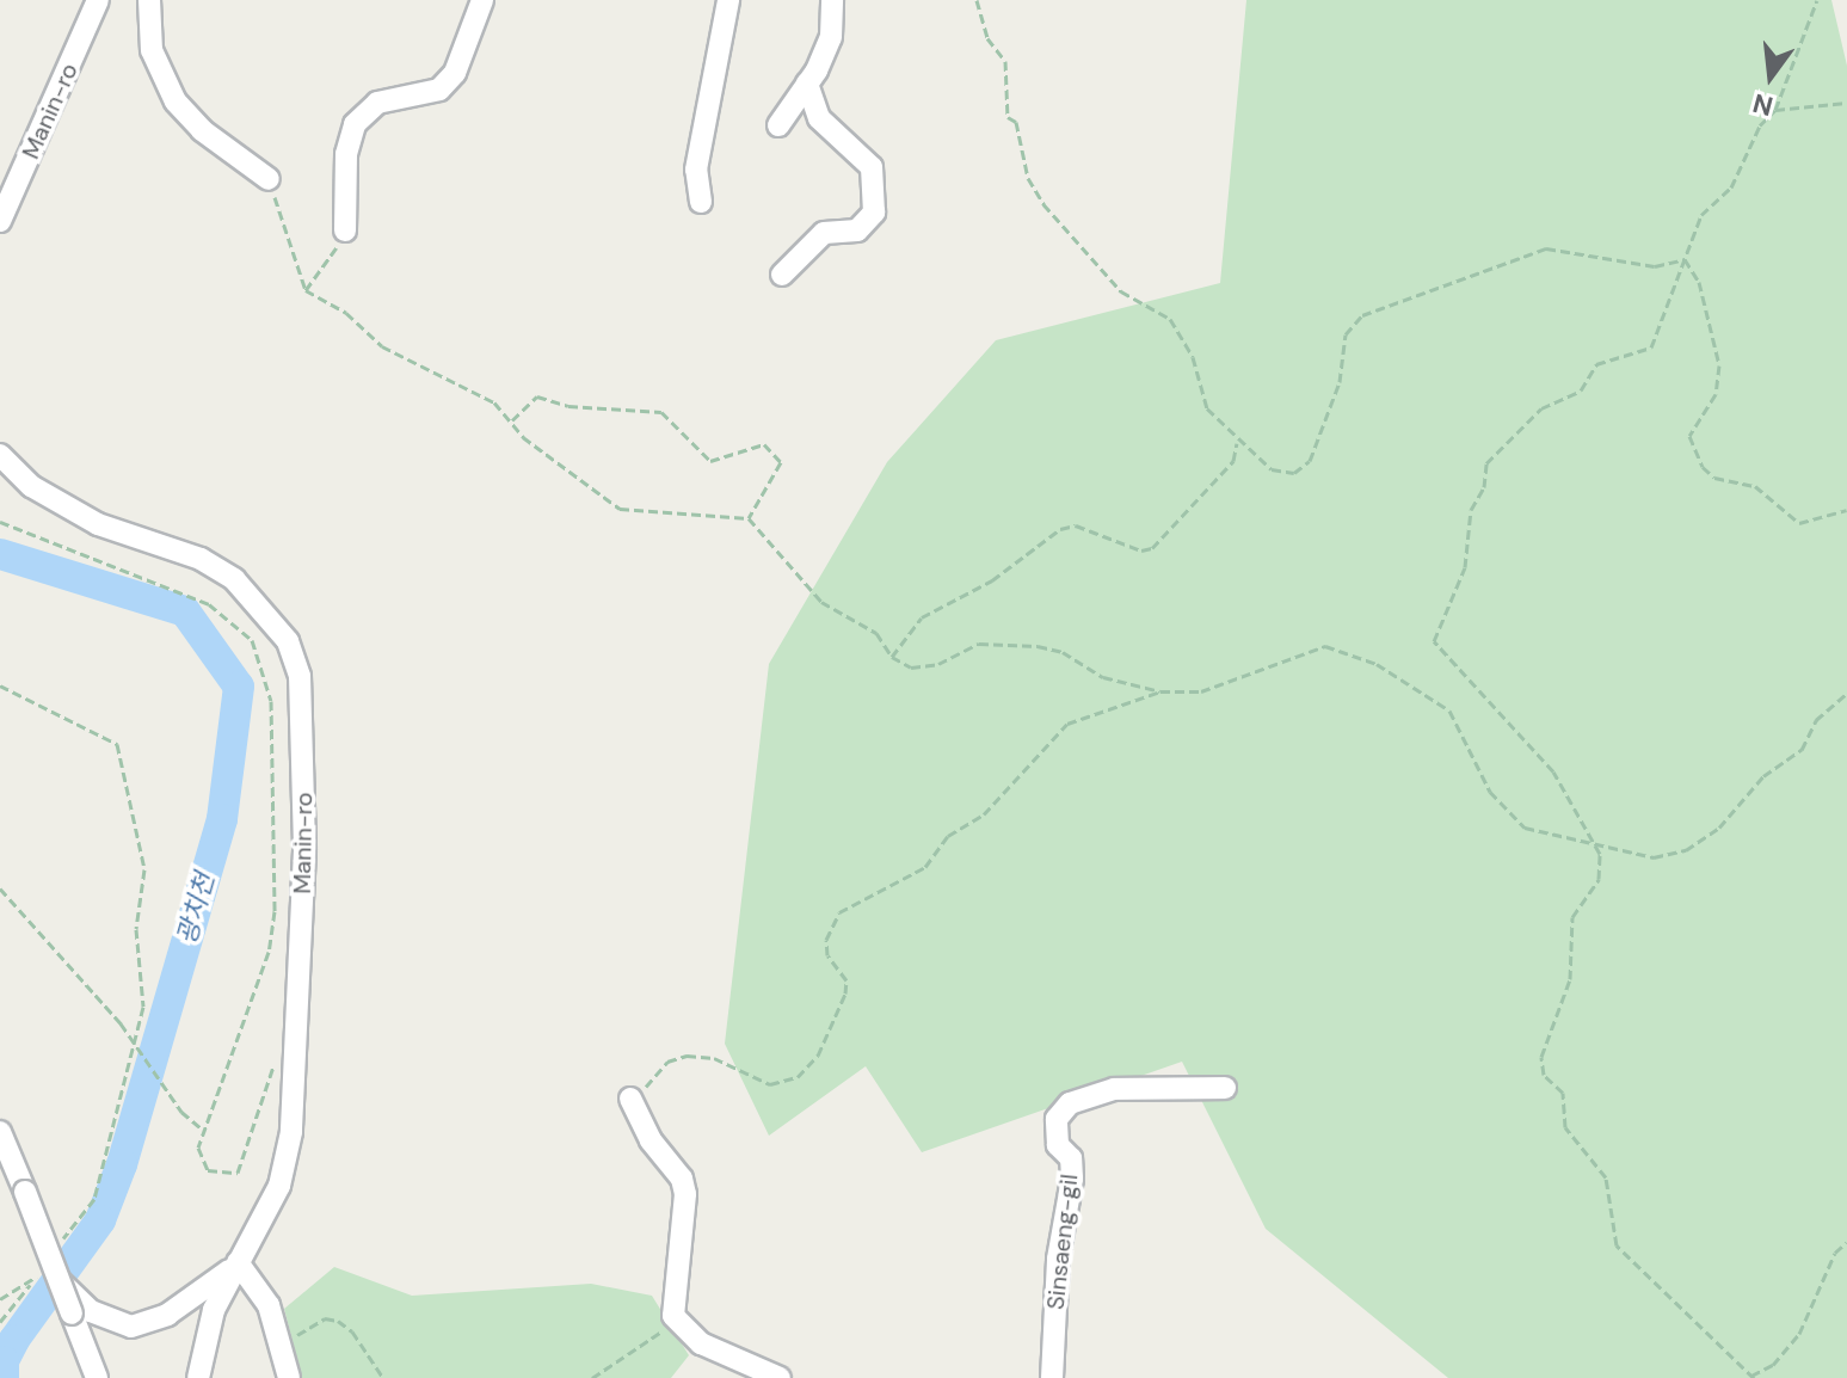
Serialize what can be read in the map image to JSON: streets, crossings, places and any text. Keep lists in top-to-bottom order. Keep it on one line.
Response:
{"streets":{"street":["Manin-ro","Sinsaeng-gil"]},"water":["광치천"],"north":"bottom"}
